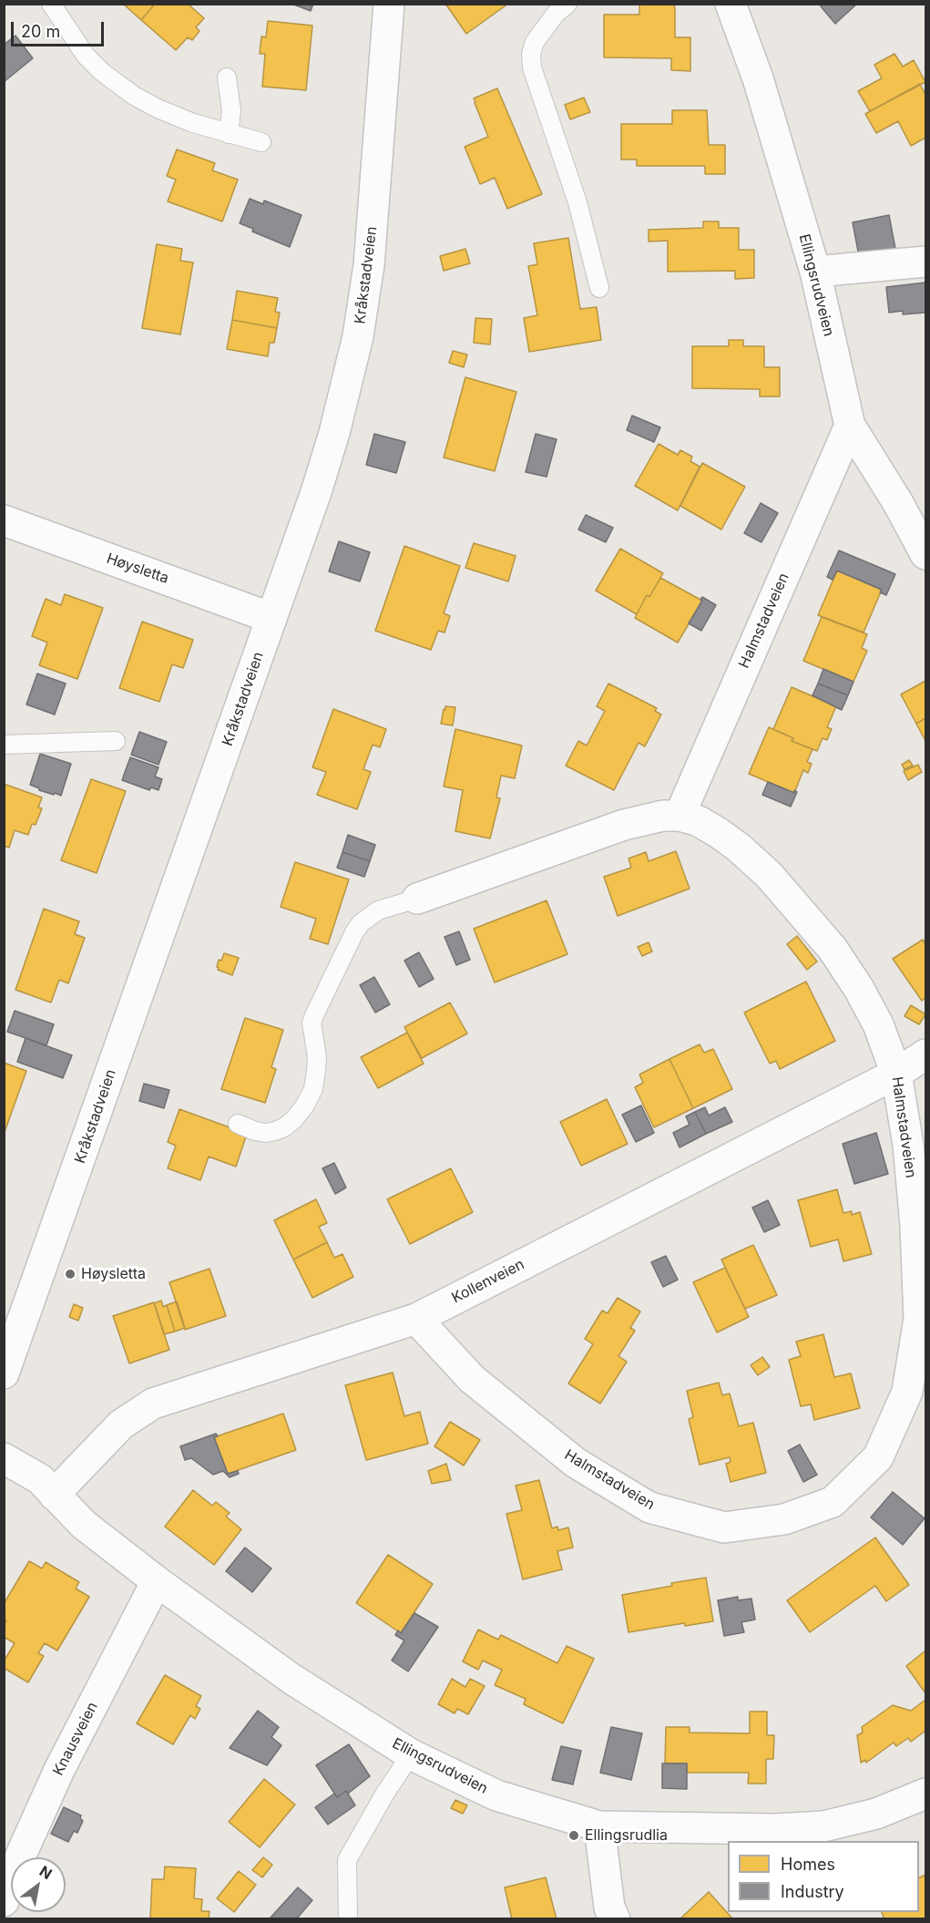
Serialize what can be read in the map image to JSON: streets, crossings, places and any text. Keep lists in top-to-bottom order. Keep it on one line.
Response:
{"streets":{"street":["Kråkstadveien","Ellingsrudveien","Høysletta","Halmstadveien","Kollenveien","Knausveien"]},"crossings":[["Kråkstadveien","Høysletta"],["Ellingsrudveien","Halmstadveien"],["Ellingsrudveien","Kollenveien"],["Ellingsrudveien","Knausveien"],["Halmstadveien","Kollenveien"]],"places":["Høysletta","Ellingsrudlia"],"legend":["Homes","Industry"],"scale_bar":"20 m","north":"top right"}
